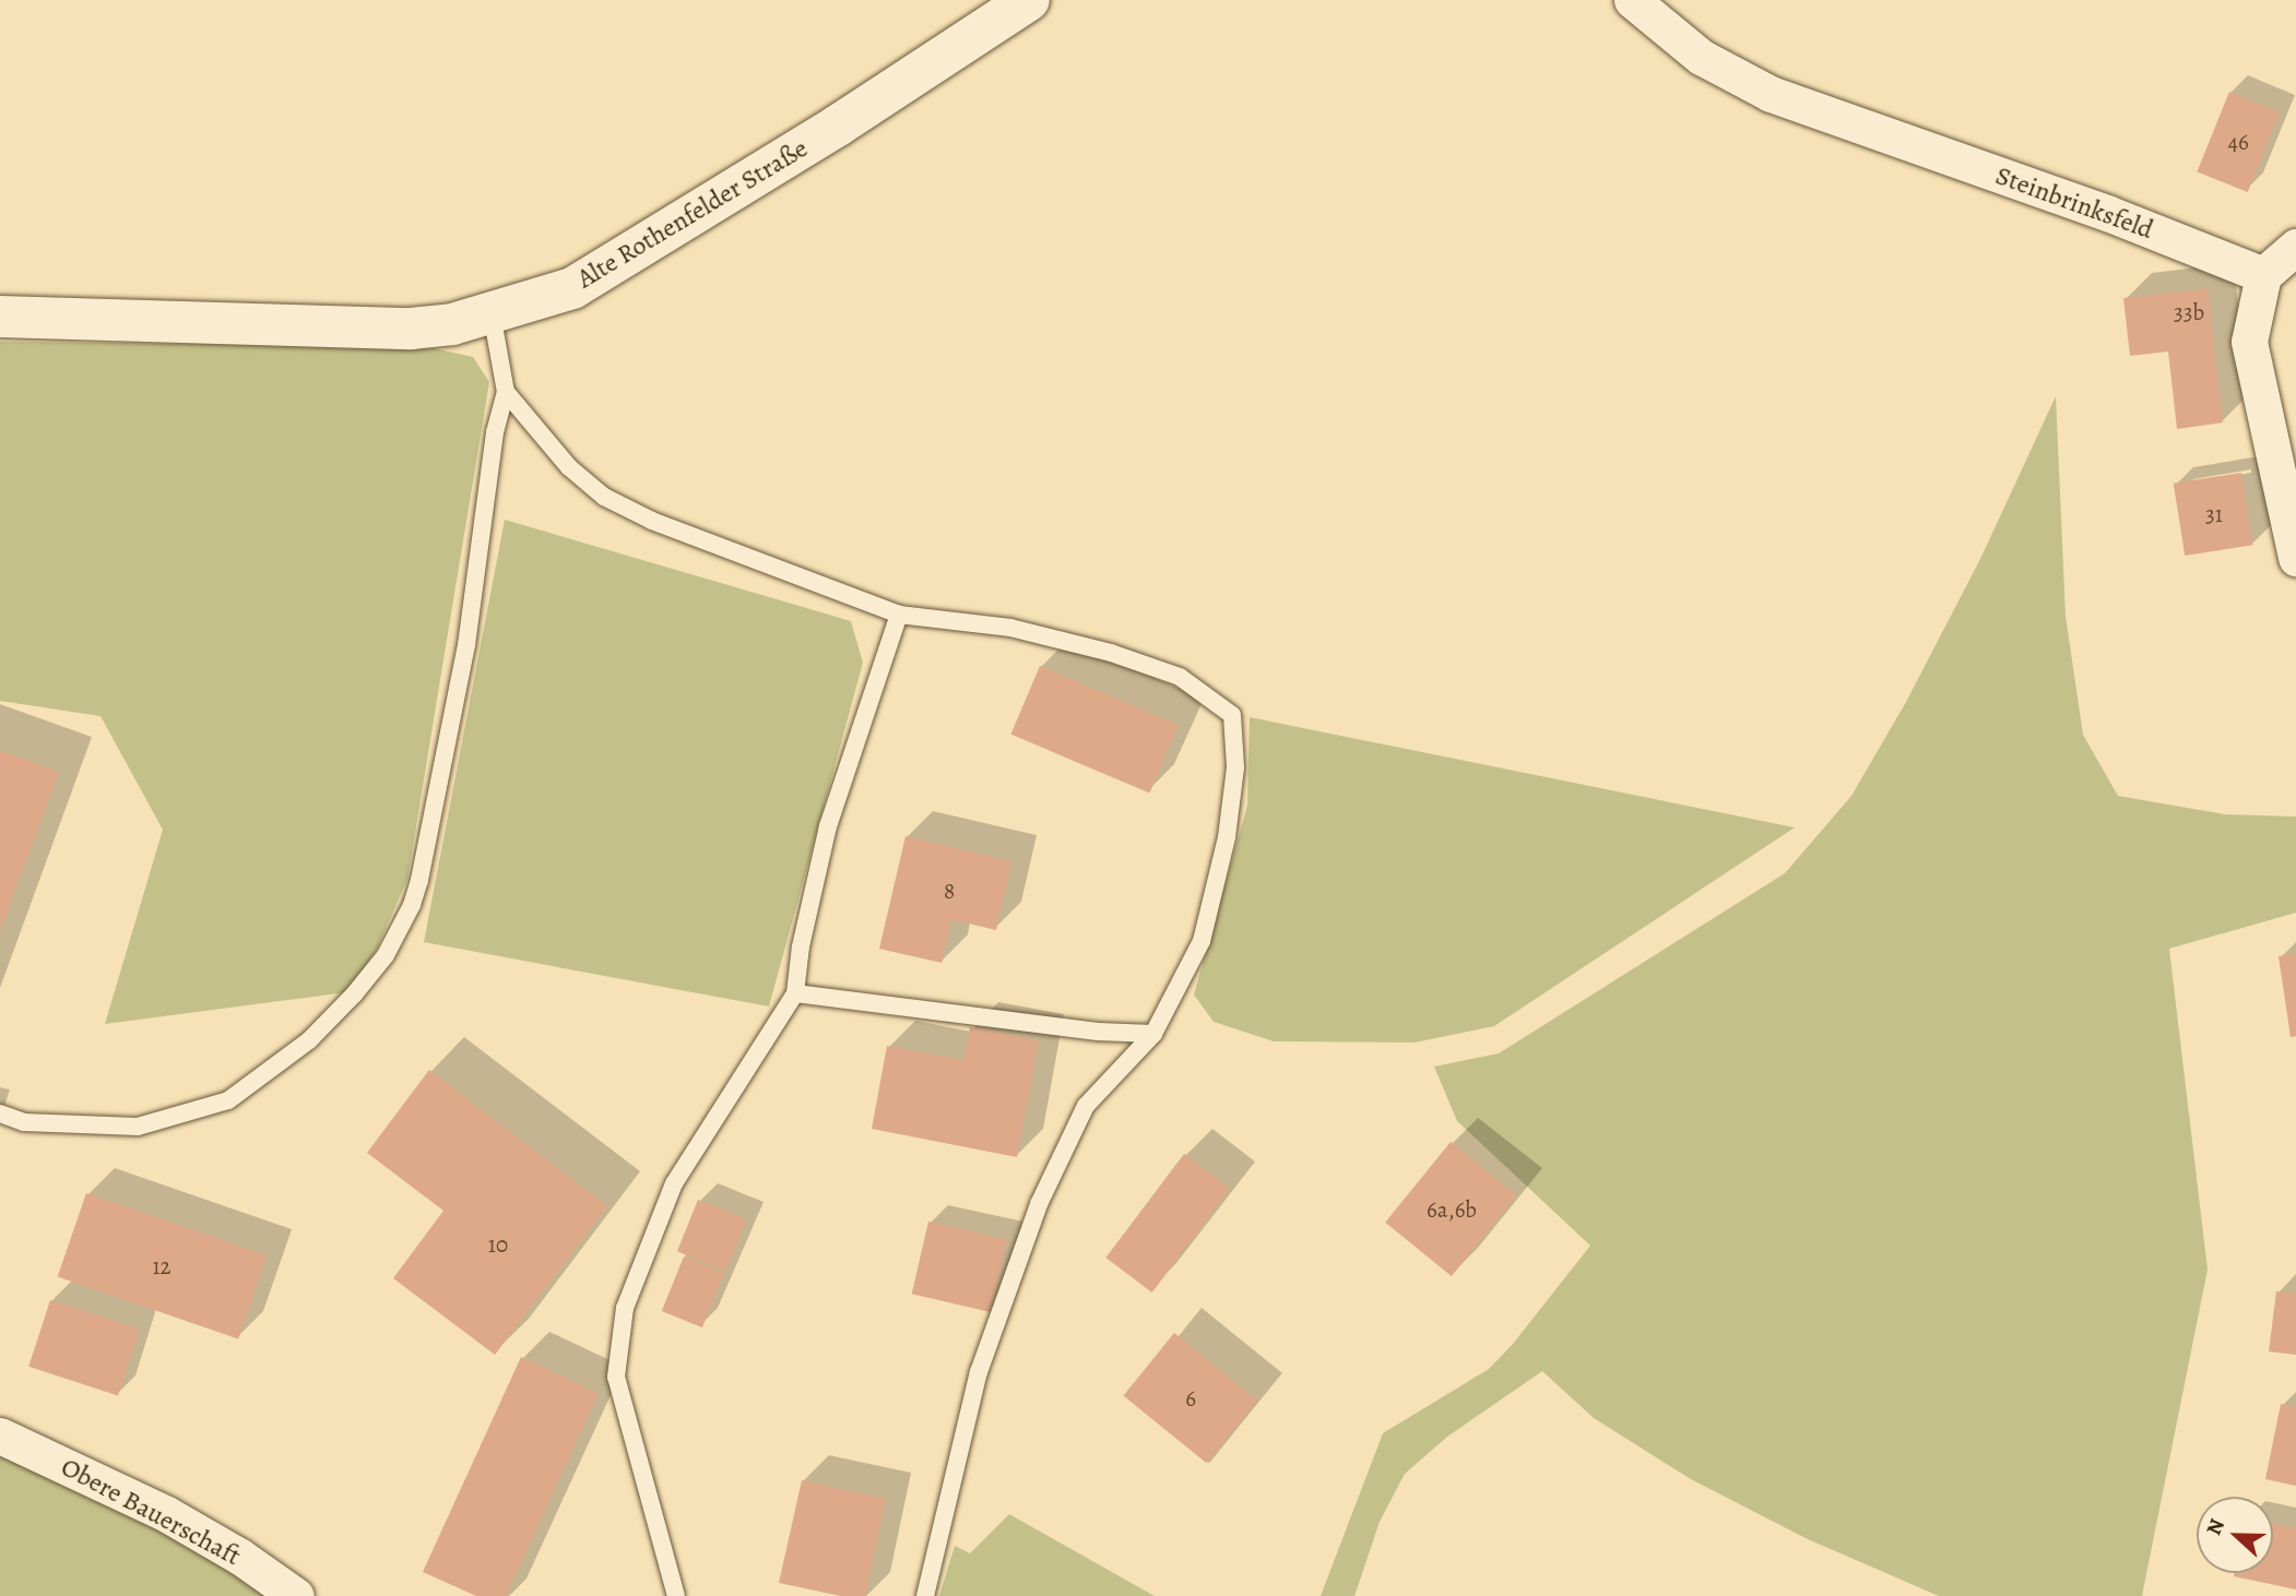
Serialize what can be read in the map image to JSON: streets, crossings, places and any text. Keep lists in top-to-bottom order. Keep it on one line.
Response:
{"streets":{"street":["Steinbrinksfeld","Alte Rothenfelder Straße","Obere Bauerschaft"]},"house_numbers":["46","33b","31","8","6a,6b","10","12","6"],"north":"left"}
